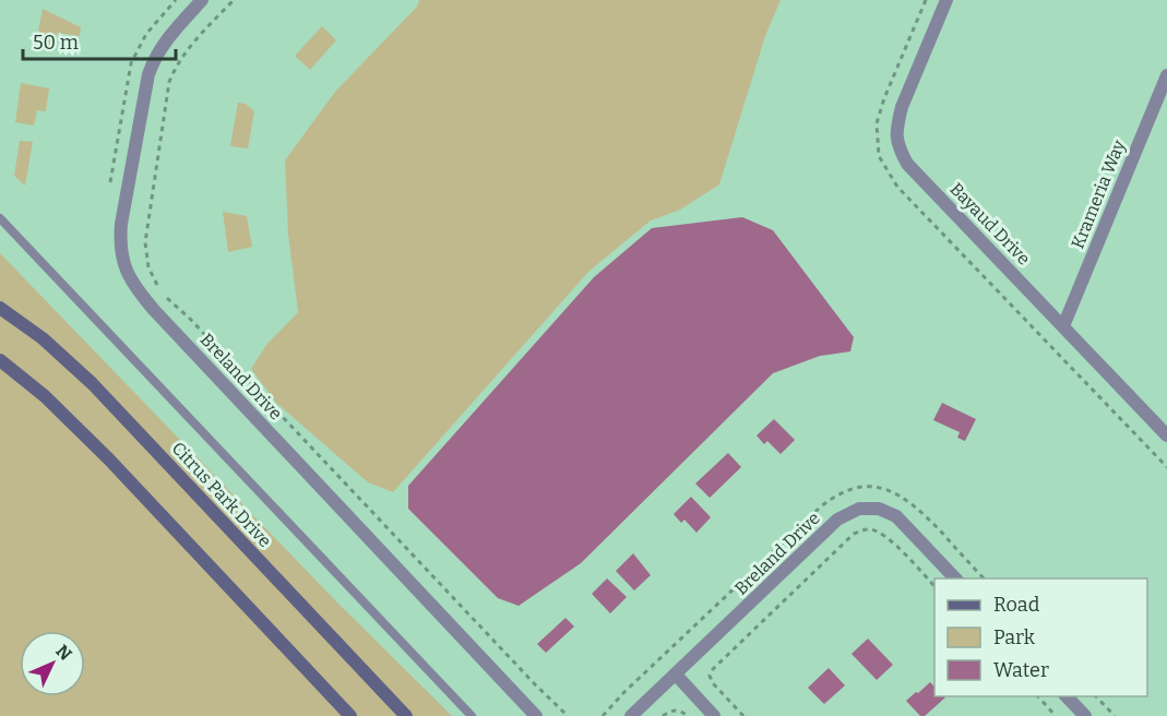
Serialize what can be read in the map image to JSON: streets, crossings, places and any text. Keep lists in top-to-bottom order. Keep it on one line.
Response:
{"streets":{"street":["Krameria Way","Bayaud Drive","Breland Drive","Citrus Park Drive"]},"crossings":[["Krameria Way","Bayaud Drive"]],"legend":["Road","Park","Water"],"scale_bar":"50 m","north":"top right"}
